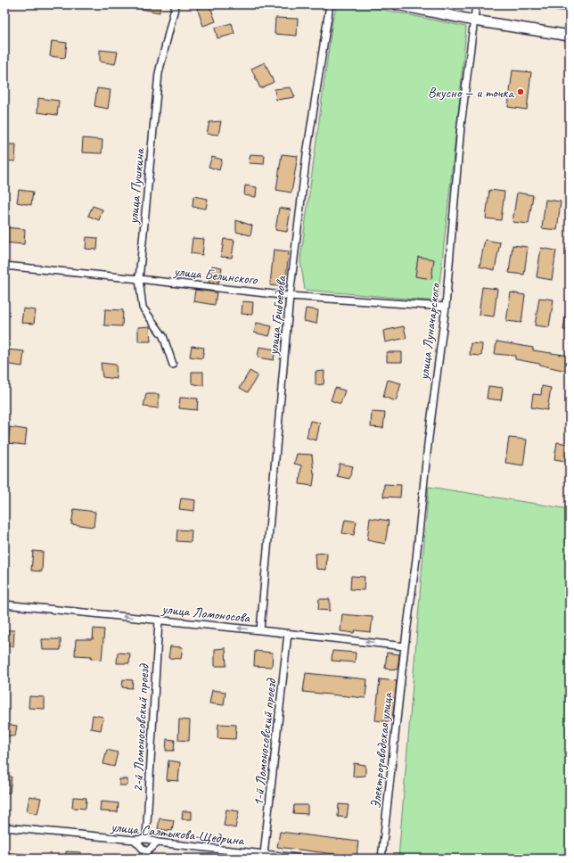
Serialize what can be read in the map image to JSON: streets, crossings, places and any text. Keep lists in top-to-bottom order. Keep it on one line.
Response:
{"streets":{"street":["улица Пушкина","улица Белинского","улица Грибоедова","улица Луначарского","улица Ломоносова","2-й Ломоносовский проезд","1-й Ломоносовский проезд","Электрозаводская улица","улица Салтыкова-Щедрина"]},"crossings":[["улица Пушкина","улица Белинского"],["улица Белинского","улица Грибоедова"],["улица Белинского","улица Луначарского"],["улица Грибоедова","улица Ломоносова"],["улица Луначарского","улица Ломоносова"],["улица Луначарского","Электрозаводская улица"],["улица Ломоносова","2-й Ломоносовский проезд"],["улица Ломоносова","1-й Ломоносовский проезд"],["улица Ломоносова","Электрозаводская улица"],["2-й Ломоносовский проезд","улица Салтыкова-Щедрина"],["1-й Ломоносовский проезд","улица Салтыкова-Щедрина"]],"one_way":["улица Ломоносова"],"places":["Вкусно — и точка"]}
